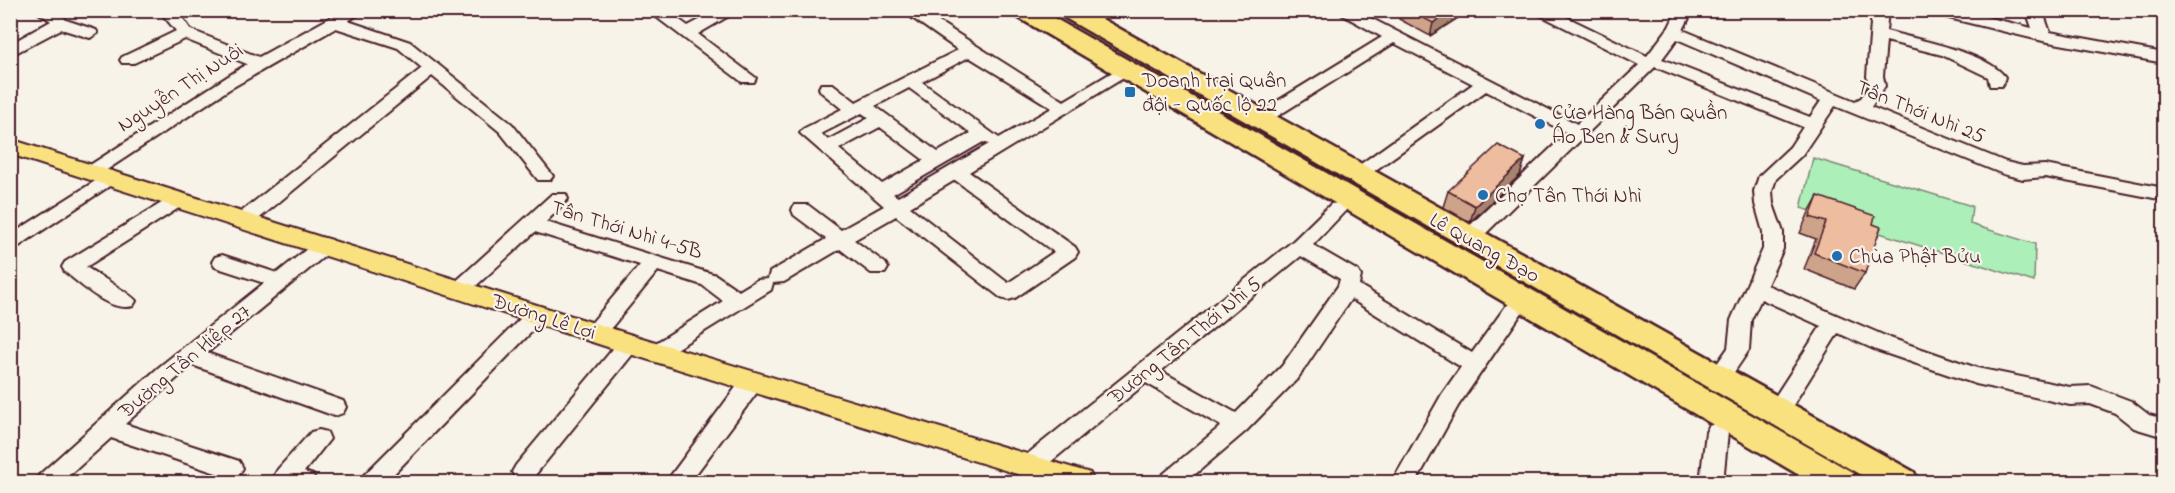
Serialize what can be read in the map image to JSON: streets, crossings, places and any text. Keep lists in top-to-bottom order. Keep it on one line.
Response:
{"streets":{"highway":["Lê Quang Đạo"],"main road":["Đường Lê Lợi"],"street":["Nguyễn Thị Nuôi","Tân Thới Nhì 25","Tân Thới Nhì 4-5B","Đường Tân Thới Nhì 5","Đường Tân Hiệp 27"]},"crossings":[["Nguyễn Thị Nuôi","Đường Lê Lợi"],["Tân Thới Nhì 25","Lê Quang Đạo"],["Lê Quang Đạo","Đường Tân Thới Nhì 5"],["Đường Lê Lợi","Đường Tân Thới Nhì 5"],["Đường Lê Lợi","Đường Tân Hiệp 27"]],"places":{"transit":["Doanh trại Quân đội - Quốc lộ 22"],"other":["Cửa Hàng Bán Quần Áo Ben & Sury","Chợ Tân Thới Nhì","Chùa Phật Bửu"]}}
